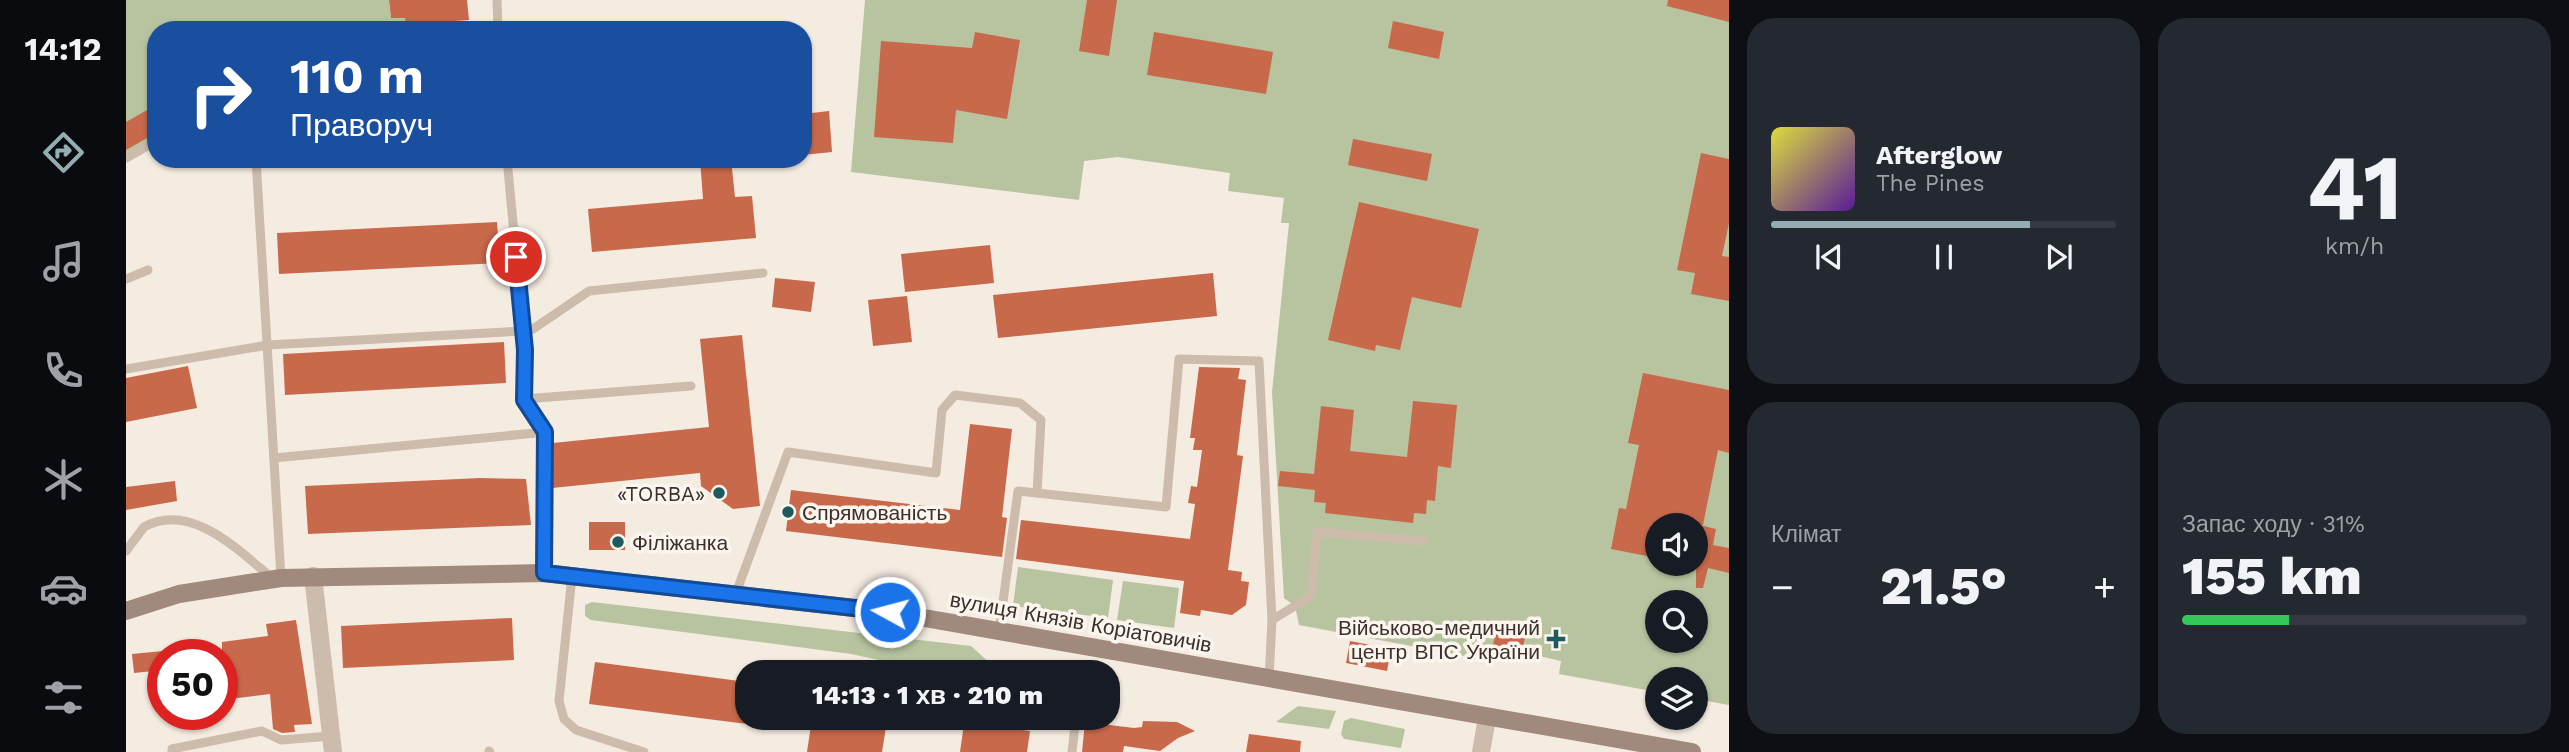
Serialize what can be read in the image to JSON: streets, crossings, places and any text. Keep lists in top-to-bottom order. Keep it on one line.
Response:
{"streets":{"main road":["вулиця Князів Коріатовичів"]},"places":{"other":["«TORBA»","Спрямованість","Філіжанка"],"health":["Військово-медичний центр ВПС України"]},"page":{"tabs":"14:12","tile":[["41","km/h"],"Клімат",["Запас ходу · 31%","155 km"]],"turn":["110 m","Праворуч"],"song":["Afterglow","The Pines"],"heat":["−","21.5°","+"],"limit":"50","trip":"14:13 · 1 хв · 210 m"}}
